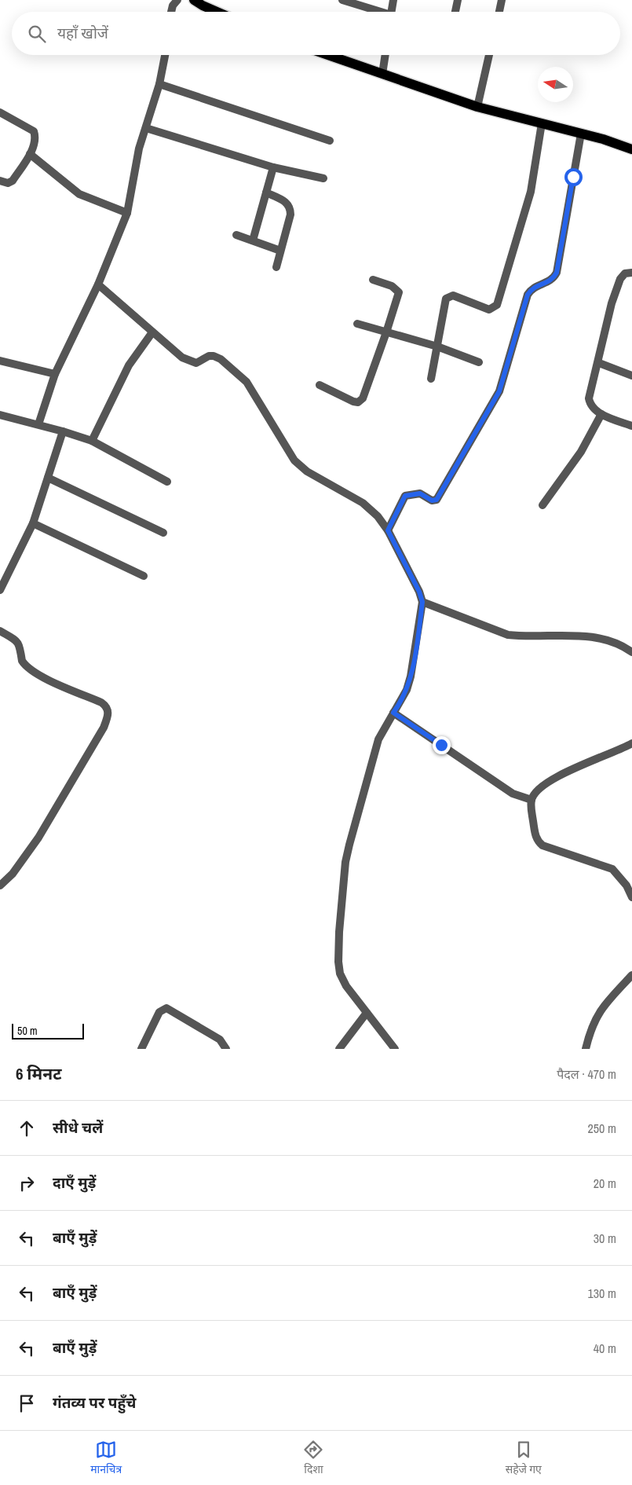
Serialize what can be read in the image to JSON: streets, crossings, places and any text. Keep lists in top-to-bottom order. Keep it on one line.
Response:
{"scale_bar":"50 m","north":"left","page":{"search":"यहाँ खोजें","scale":"50 m","heading":["6 मिनट","पैदल · 470 m"],"list":[["सीधे चलें","250 m"],["दाएँ मुड़ें","20 m"],["बाएँ मुड़ें","30 m"],["बाएँ मुड़ें","130 m"],["बाएँ मुड़ें","40 m"],"गंतव्य पर पहुँचे"],"nav":["मानचित्र","दिशा","सहेजे गए"]}}
